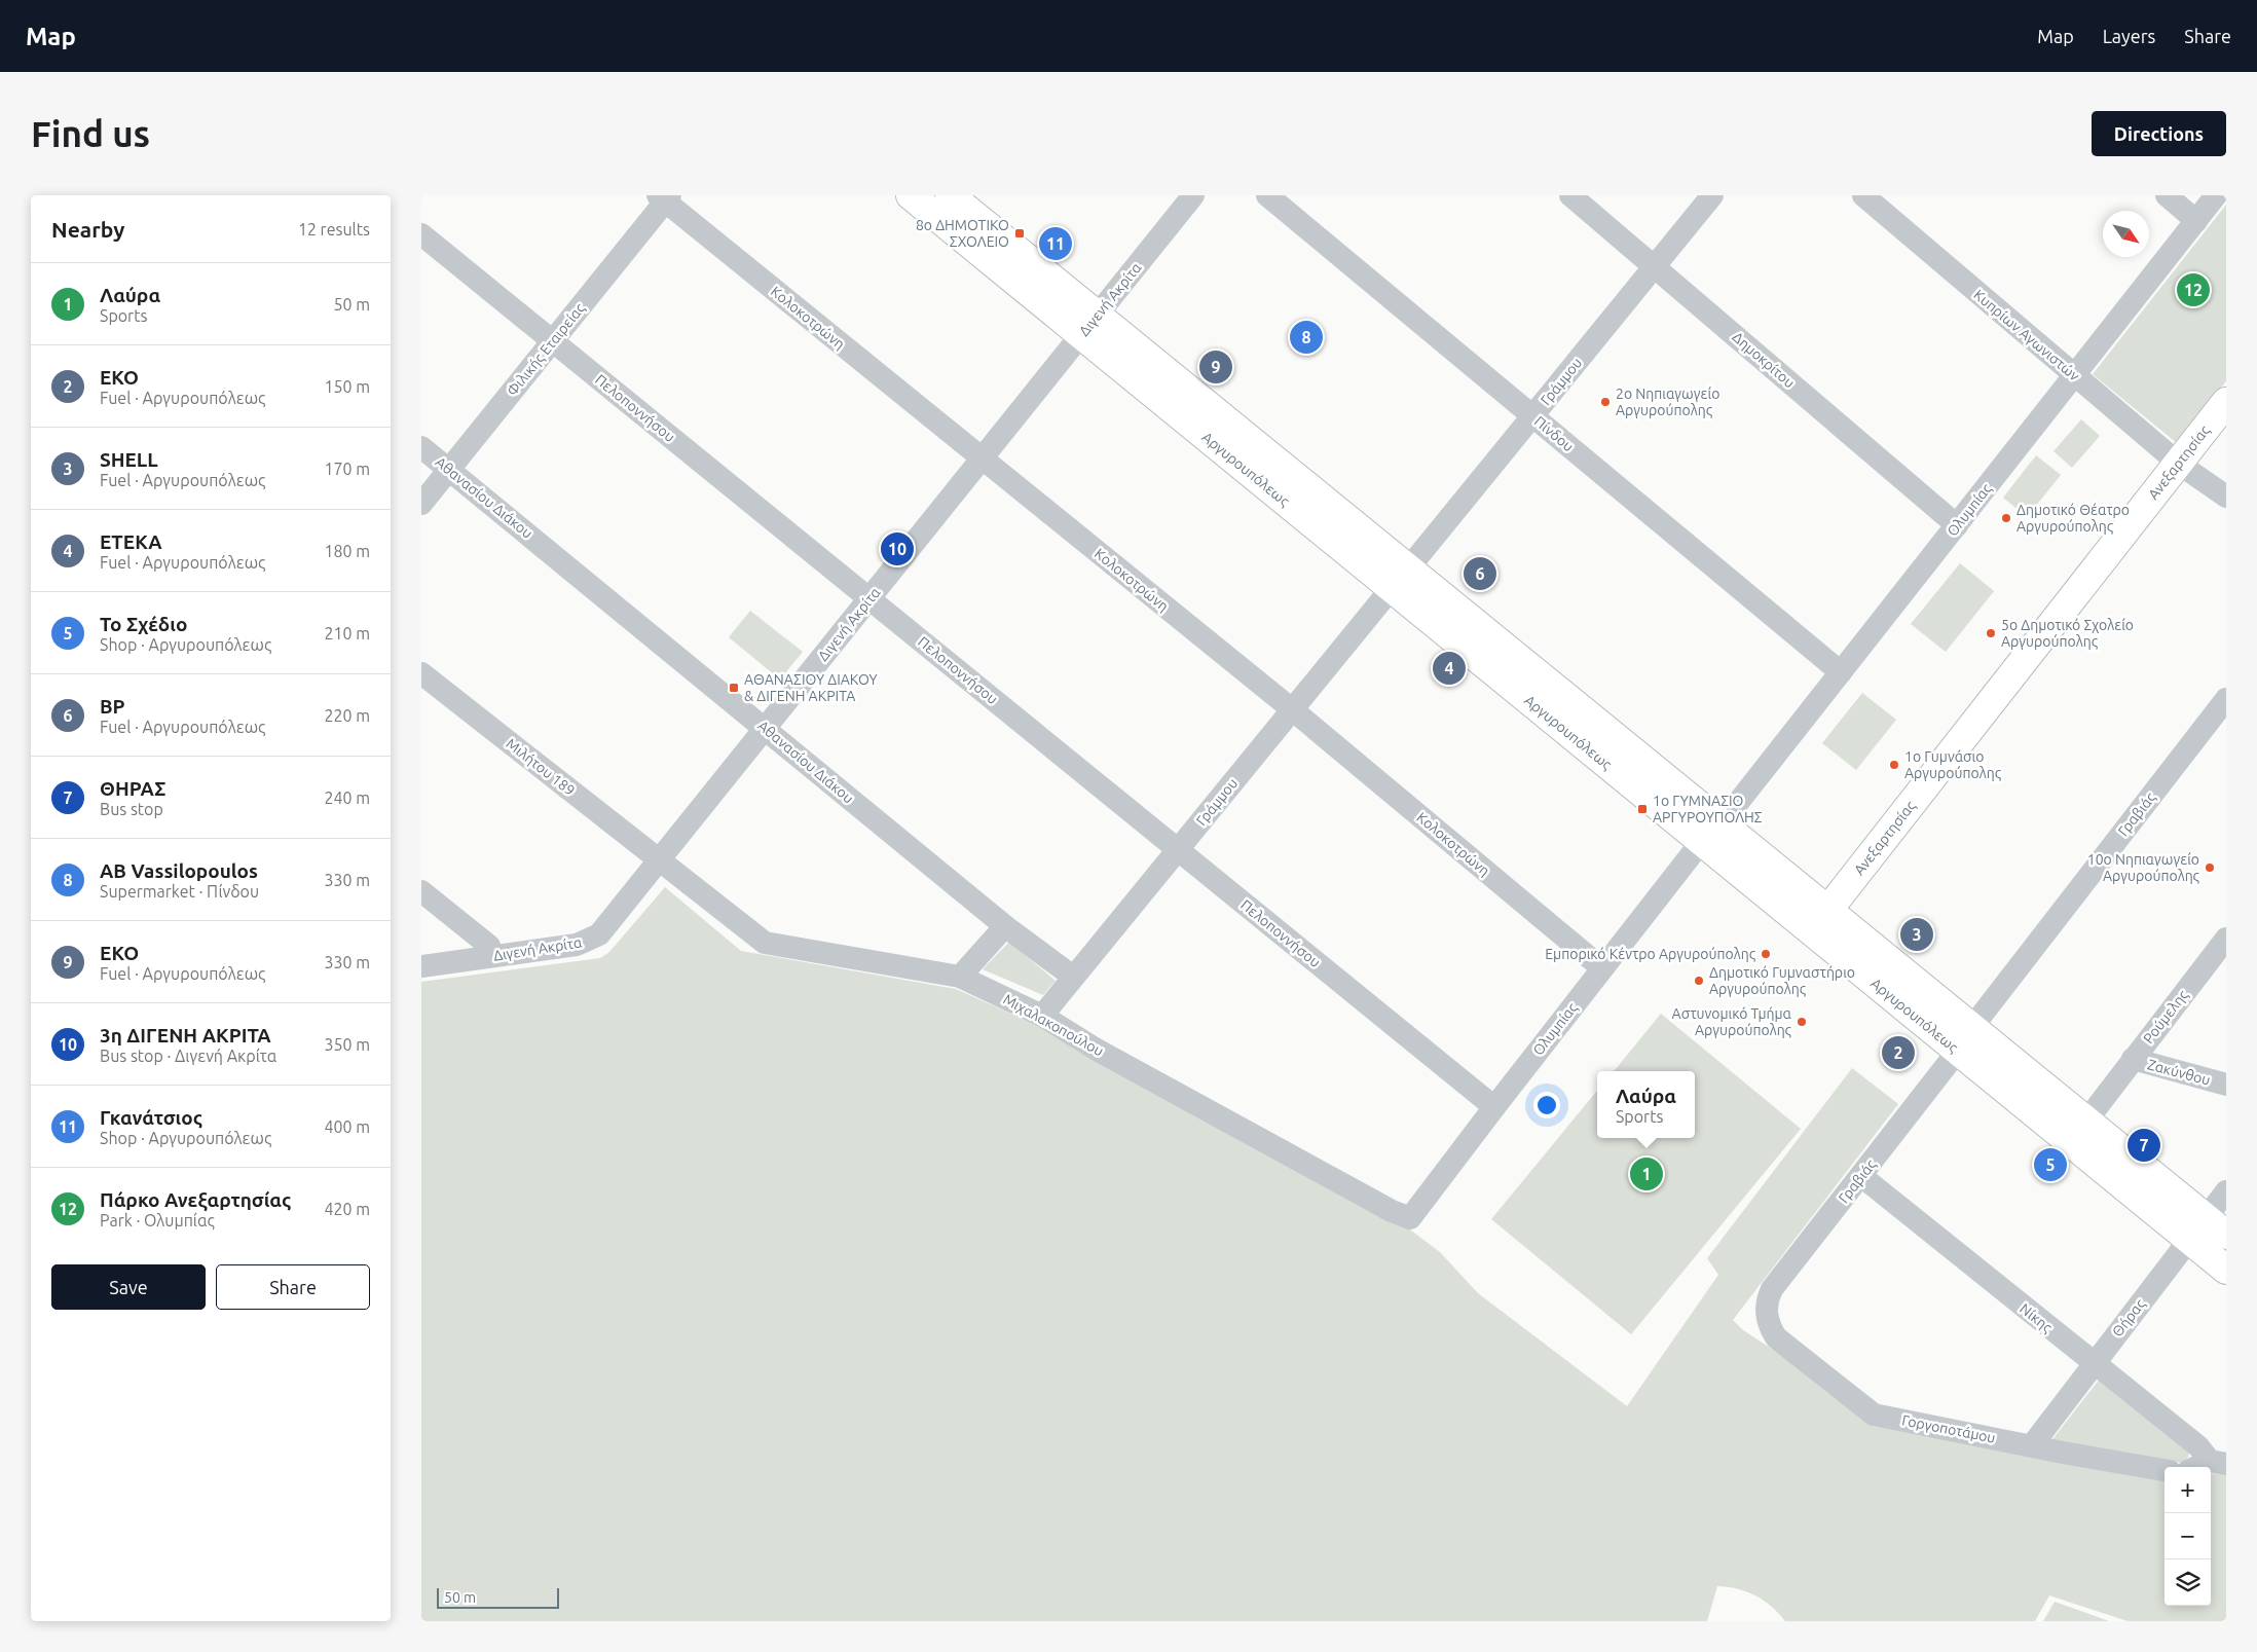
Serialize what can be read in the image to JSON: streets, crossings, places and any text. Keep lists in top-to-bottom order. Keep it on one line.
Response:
{"streets":{"main road":["Ανεξαρτησίας","Αργυρουπόλεως"],"street":["Διγενή Ακρίτα","Κολοκοτρώνη","Κυπρίων Αγωνιστών","Φιλικής Εταιρείας","Δημοκρίτου","Γράμμου","Πελοποννήσου","Πίνδου","Αθανασίου Διάκου","Ολυμπίας","Μιλήτου 189","Γραβιάς","Ρούμελης","Μιχαλακοπούλου","Ζακύνθου","Νίκης","Θήρας","Γοργοποτάμου"]},"crossings":[["Διγενή Ακρίτα","Κολοκοτρώνη"],["Διγενή Ακρίτα","Πελοποννήσου"],["Διγενή Ακρίτα","Αργυρουπόλεως"],["Διγενή Ακρίτα","Αθανασίου Διάκου"],["Διγενή Ακρίτα","Μιλήτου 189"],["Διγενή Ακρίτα","Μιχαλακοπούλου"],["Κολοκοτρώνη","Φιλικής Εταιρείας"],["Κολοκοτρώνη","Γράμμου"],["Κολοκοτρώνη","Ολυμπίας"],["Κυπρίων Αγωνιστών","Ανεξαρτησίας"],["Κυπρίων Αγωνιστών","Ολυμπίας"],["Φιλικής Εταιρείας","Πελοποννήσου"],["Φιλικής Εταιρείας","Αθανασίου Διάκου"],["Δημοκρίτου","Γράμμου"],["Δημοκρίτου","Ολυμπίας"],["Γράμμου","Πελοποννήσου"],["Γράμμου","Πίνδου"],["Γράμμου","Αργυρουπόλεως"],["Γράμμου","Αθανασίου Διάκου"],["Γράμμου","Μιχαλακοπούλου"],["Πελοποννήσου","Ολυμπίας"],["Πίνδου","Ολυμπίας"],["Ανεξαρτησίας","Αργυρουπόλεως"],["Αργυρουπόλεως","Ολυμπίας"],["Αργυρουπόλεως","Γραβιάς"],["Αργυρουπόλεως","Ρούμελης"],["Αργυρουπόλεως","Θήρας"],["Ολυμπίας","Μιχαλακοπούλου"],["Μιλήτου 189","Μιχαλακοπούλου"],["Γραβιάς","Νίκης"],["Γραβιάς","Γοργοποτάμου"],["Ρούμελης","Ζακύνθου"],["Νίκης","Θήρας"],["Θήρας","Γοργοποτάμου"]],"places":{"transit":["8ο ΔΗΜΟΤΙΚΟ ΣΧΟΛΕΙΟ","ΑΘΑΝΑΣΙΟΥ ΔΙΑΚΟΥ & ΔΙΓΕΝΗ ΑΚΡΙΤΑ","1ο ΓΥΜΝΑΣΙΟ ΑΡΓΥΡΟΥΠΟΛΗΣ"],"other":["2ο Νηπιαγωγείο Αργυρούπολης","Δημοτικό Θέατρο Αργυρούπολης","5ο Δημοτικό Σχολείο Αργυρούπολης","1ο Γυμνάσιο Αργυρούπολης","10ο Νηπιαγωγείο Αργυρούπολης","Εμπορικό Κέντρο Αργυρούπολης","Δημοτικό Γυμναστήριο Αργυρούπολης","Αστυνομικό Τμήμα Αργυρούπολης"]},"scale_bar":"50 m","north":"bottom right","page":{"header":"Map","nav":["Map","Layers","Share"],"buttons":["Directions",["Save","Share"]],"title":"Find us","heading":["Nearby","12 results"],"pins":["11","12","8","9","10","6","4","3","2","7","5","1"],"list":[{"mark":"1","name":"Λαύρα","note":"Sports","value":"50 m"},{"mark":"2","name":"EKO","note":"Fuel · Αργυρουπόλεως","value":"150 m"},{"mark":"3","name":"SHELL","note":"Fuel · Αργυρουπόλεως","value":"170 m"},{"mark":"4","name":"ΕΤΕΚΑ","note":"Fuel · Αργυρουπόλεως","value":"180 m"},{"mark":"5","name":"Το Σχέδιο","note":"Shop · Αργυρουπόλεως","value":"210 m"},{"mark":"6","name":"BP","note":"Fuel · Αργυρουπόλεως","value":"220 m"},{"mark":"7","name":"ΘΗΡΑΣ","note":"Bus stop","value":"240 m"},{"mark":"8","name":"AB Vassilopoulos","note":"Supermarket · Πίνδου","value":"330 m"},{"mark":"9","name":"ΕΚΟ","note":"Fuel · Αργυρουπόλεως","value":"330 m"},{"mark":"10","name":"3η ΔΙΓΕΝΗ ΑΚΡΙΤΑ","note":"Bus stop · Διγενή Ακρίτα","value":"350 m"},{"mark":"11","name":"Γκανάτσιος","note":"Shop · Αργυρουπόλεως","value":"400 m"},{"mark":"12","name":"Πάρκο Ανεξαρτησίας","note":"Park · Ολυμπίας","value":"420 m"}],"popup":["Λαύρα","Sports"],"map_buttons":["+","−"],"scale":"50 m"}}
